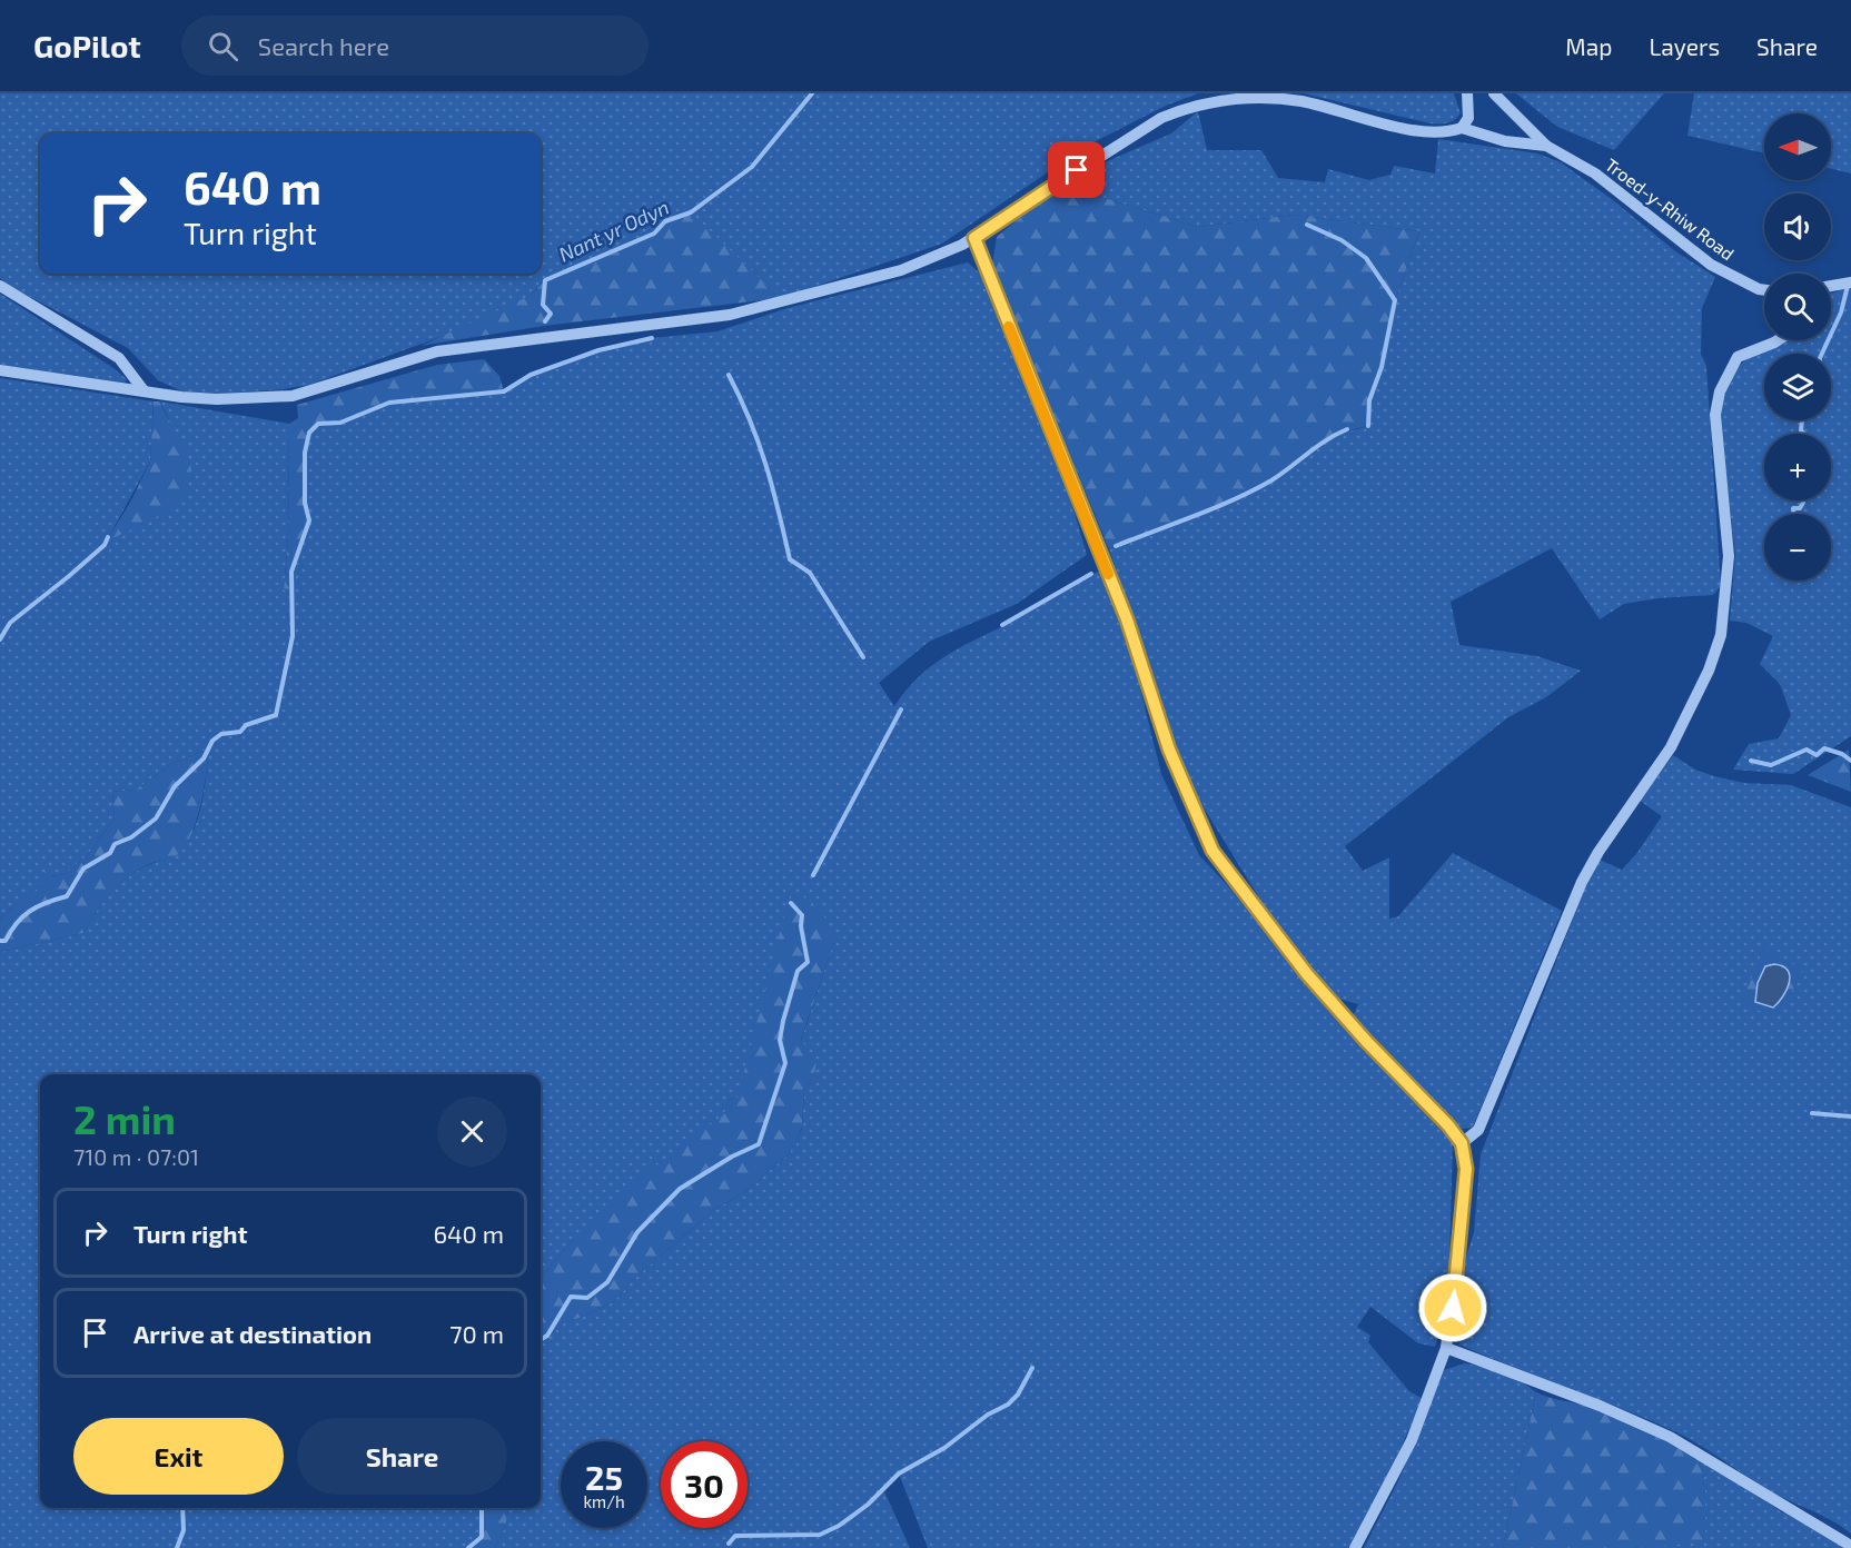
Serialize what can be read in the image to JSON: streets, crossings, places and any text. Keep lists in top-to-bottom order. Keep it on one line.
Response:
{"streets":{"street":["Troed-y-Rhiw Road"]},"water":["Nant yr Odyn"],"north":"left","page":{"header":"GoPilot","search":"Search here","nav":["Map","Layers","Share"],"map_buttons":["+","−"],"turn":["640 m","Turn right"],"heading":["2 min","710 m · 07:01"],"list":[{"name":"Turn right","value":"640 m"},{"name":"Arrive at destination","value":"70 m"}],"buttons":["Exit","Share"],"speed":"25 km/h","limit":"30"}}
